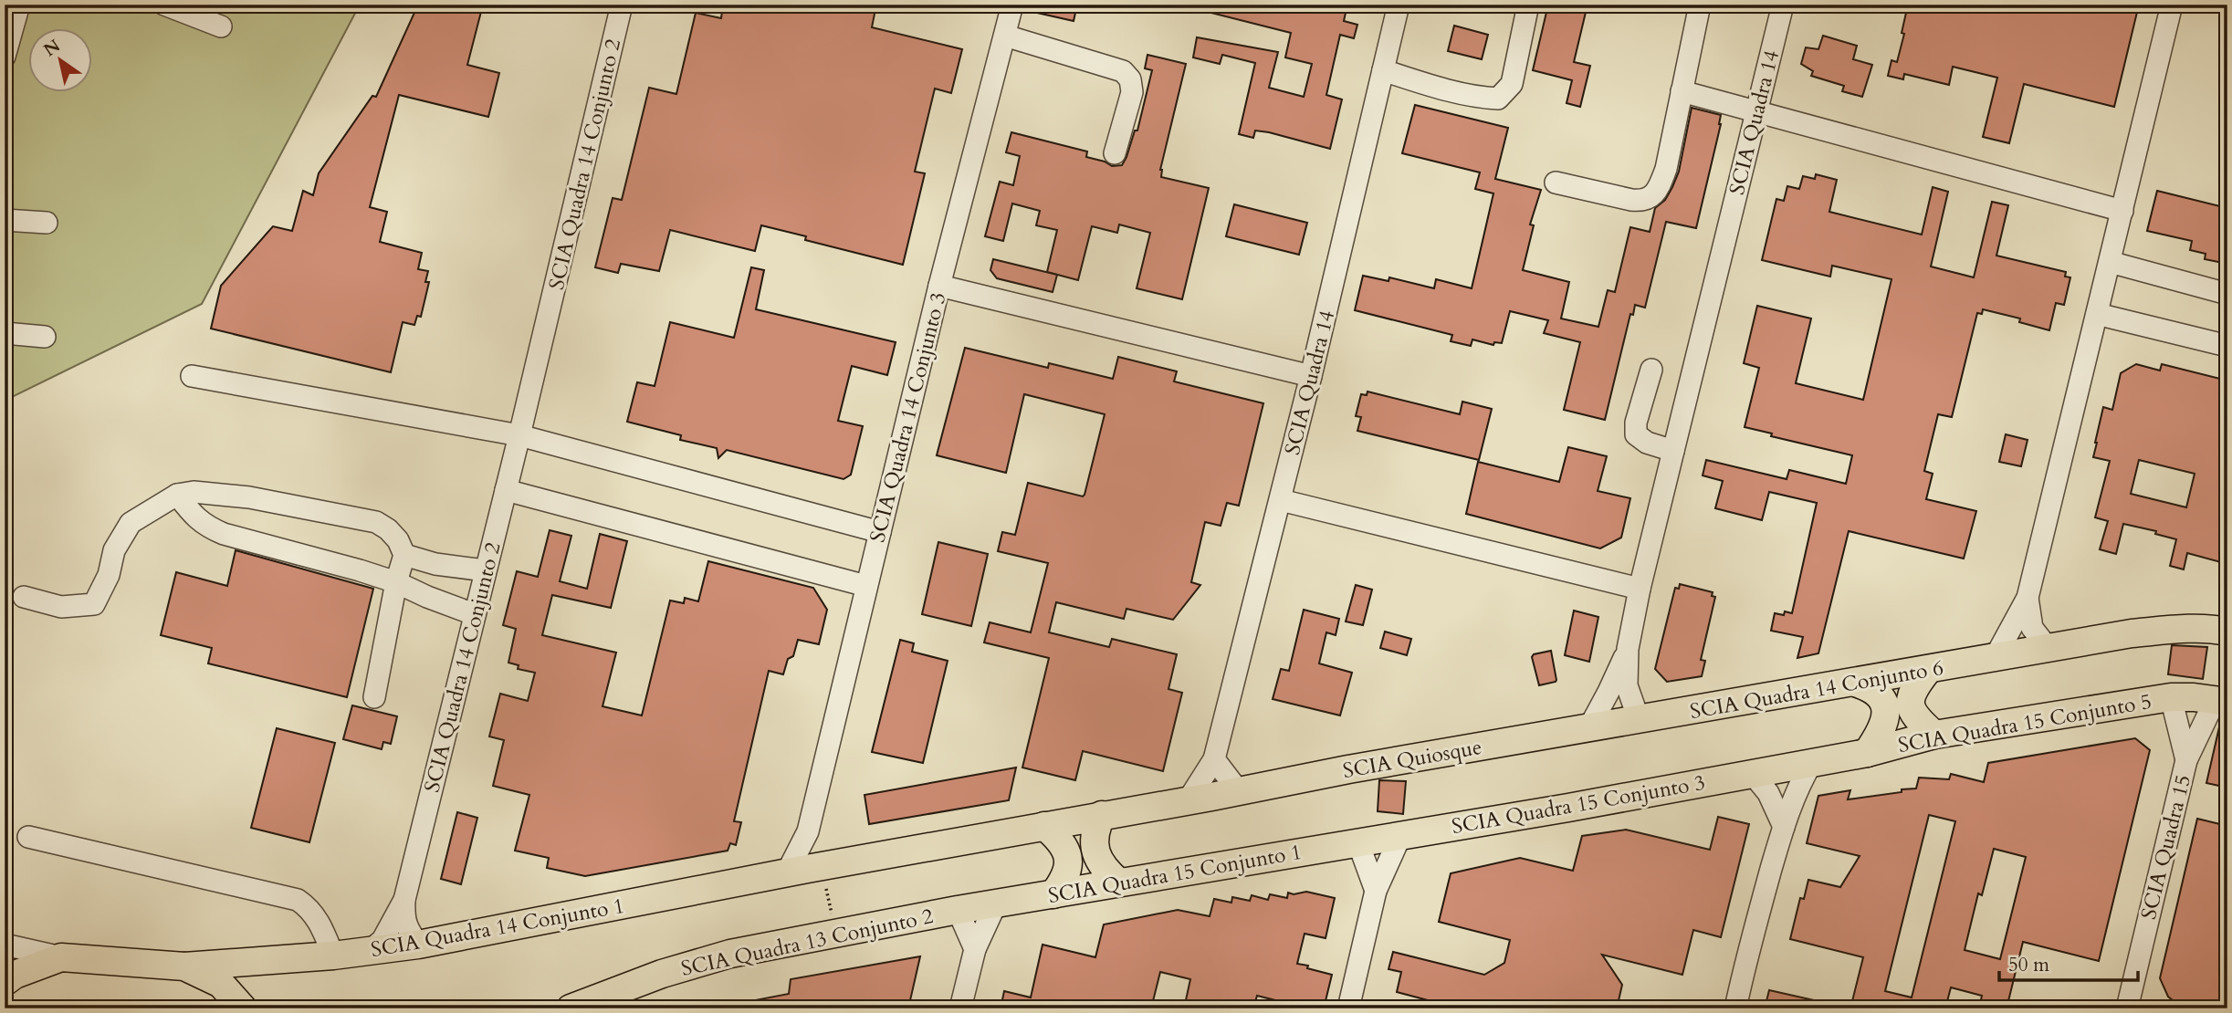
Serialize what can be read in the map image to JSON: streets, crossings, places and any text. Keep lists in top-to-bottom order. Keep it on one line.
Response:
{"streets":{"main road":["SCIA Quadra 14 Conjunto 6","SCIA Quadra 15 Conjunto 5","SCIA Quiosque","SCIA Quadra 15 Conjunto 3","SCIA Quadra 15 Conjunto 1","SCIA Quadra 14 Conjunto 1","SCIA Quadra 13 Conjunto 2"],"street":["SCIA Quadra 14","SCIA Quadra 14 Conjunto 2","SCIA Quadra 14 Conjunto 3","SCIA Quadra 15"]},"crossings":[["SCIA Quadra 14","SCIA Quadra 14 Conjunto 6"],["SCIA Quadra 14","SCIA Quiosque"],["SCIA Quadra 14 Conjunto 3","SCIA Quadra 14 Conjunto 1"],["SCIA Quadra 14 Conjunto 6","SCIA Quiosque"],["SCIA Quadra 15 Conjunto 5","SCIA Quadra 15 Conjunto 3"],["SCIA Quadra 15 Conjunto 5","SCIA Quadra 15"],["SCIA Quadra 15 Conjunto 3","SCIA Quadra 15 Conjunto 1"],["SCIA Quadra 15 Conjunto 1","SCIA Quadra 13 Conjunto 2"]],"scale_bar":"50 m","north":"top left"}
